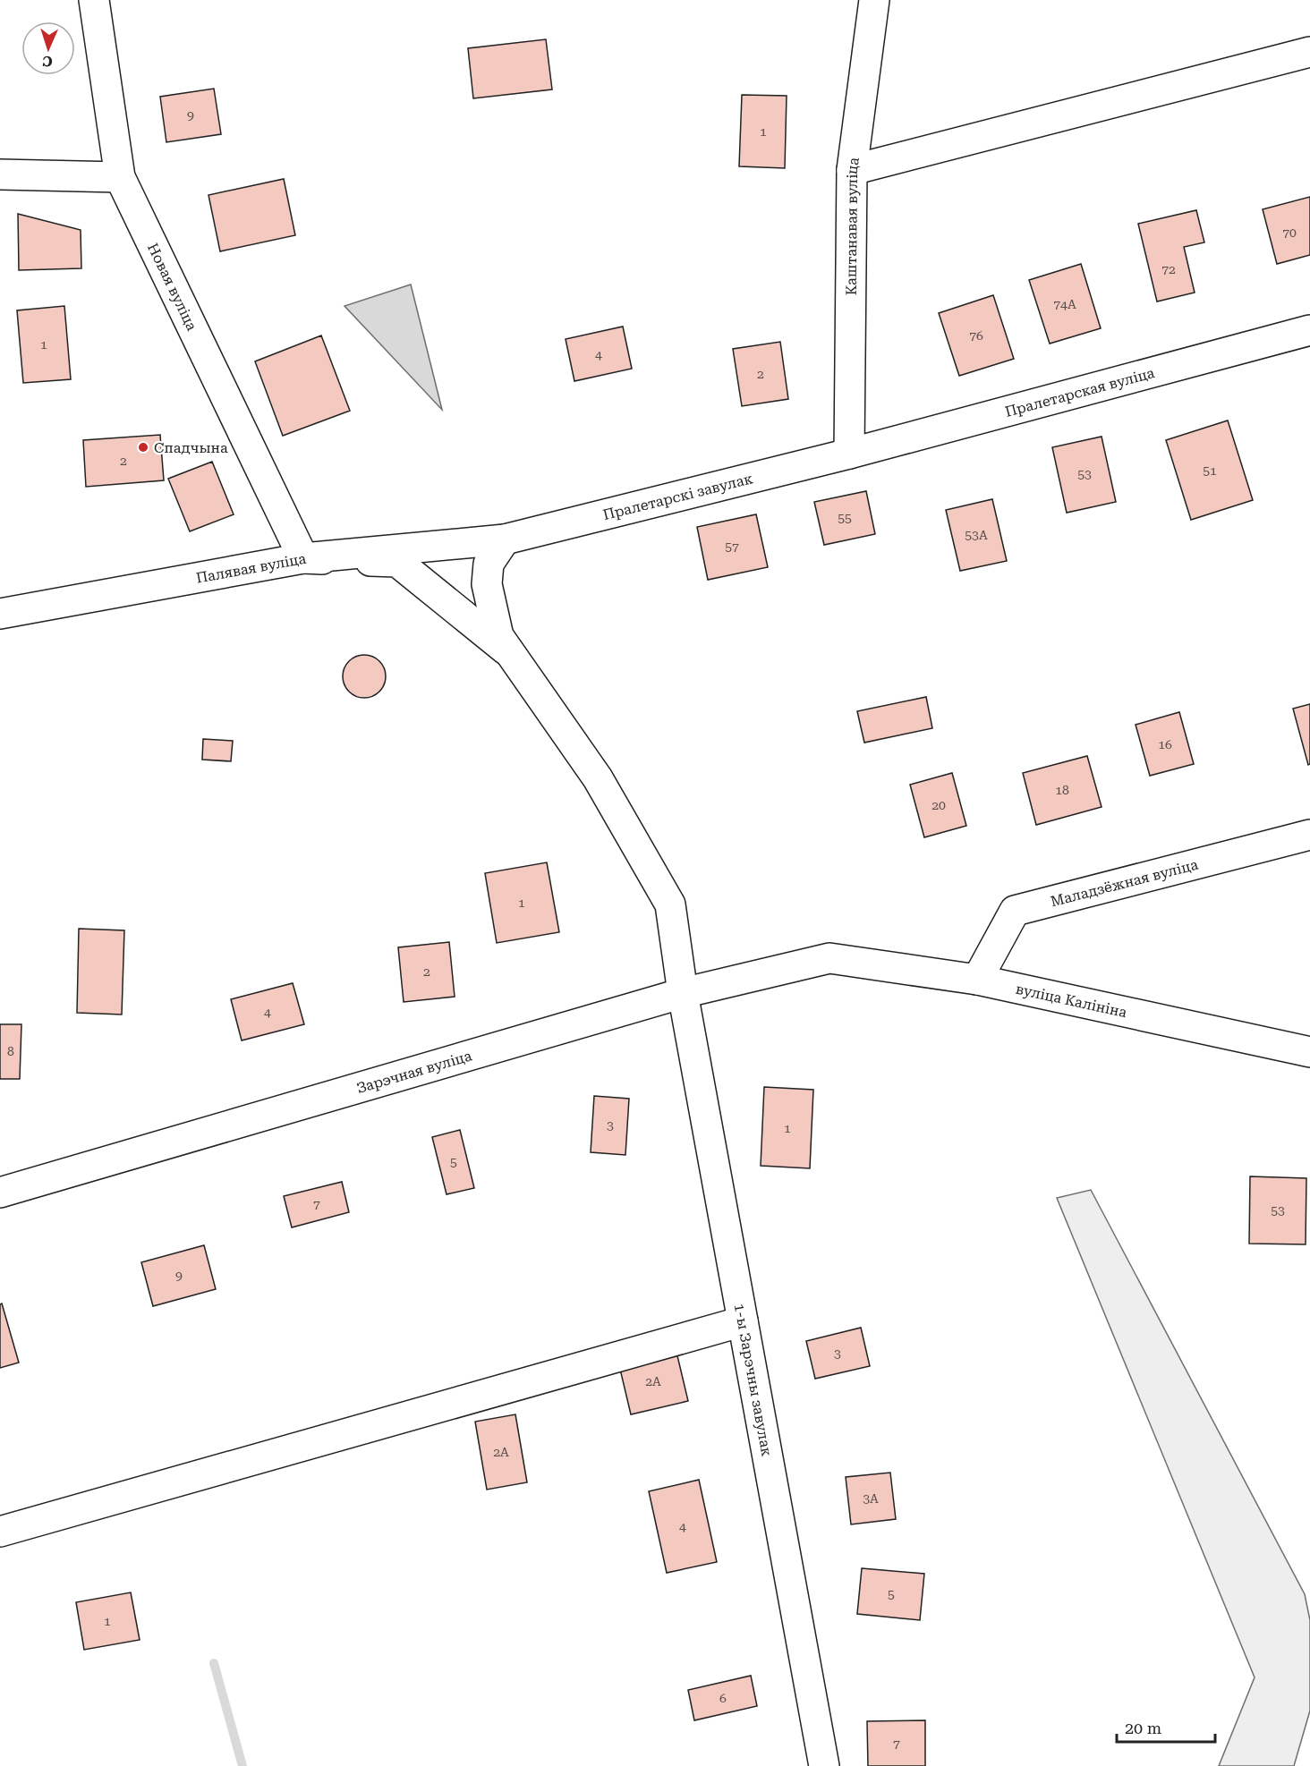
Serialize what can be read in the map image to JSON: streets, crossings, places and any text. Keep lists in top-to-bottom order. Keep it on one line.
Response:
{"streets":{"street":["Каштанавая вуліца","Новая вуліца","Пралетарская вуліца","Пралетарскі завулак","Палявая вуліца","Маладзёжная вуліца","вуліца Калініна","Зарэчная вуліца","1-ы Зарэчны завулак"]},"crossings":[["Каштанавая вуліца","Пралетарская вуліца"],["Каштанавая вуліца","Пралетарскі завулак"],["Новая вуліца","Палявая вуліца"],["Пралетарская вуліца","Пралетарскі завулак"],["Пралетарскі завулак","Палявая вуліца"],["Маладзёжная вуліца","вуліца Калініна"],["вуліца Калініна","Зарэчная вуліца"],["Зарэчная вуліца","1-ы Зарэчны завулак"]],"places":["Спадчына"],"house_numbers":["9","1","70","72","74А","76","1","4","2","2","51","53","55","53А","57","16","18","20","1","2","4","8","3","1","5","7","53","9","3","2А","2А","3А","4","5","1","6","7"],"scale_bar":"20 m","north":"bottom"}
